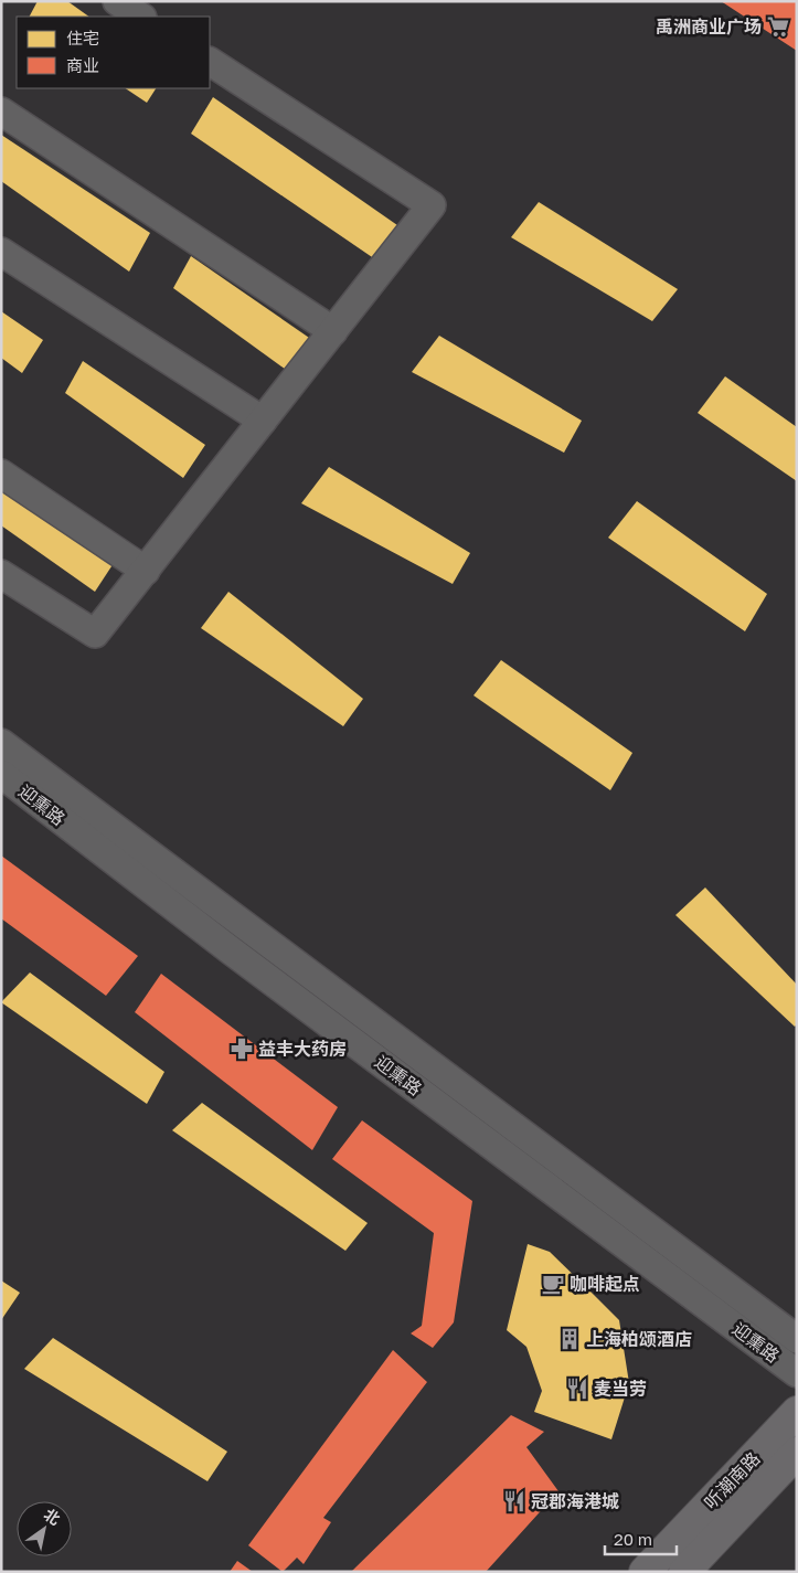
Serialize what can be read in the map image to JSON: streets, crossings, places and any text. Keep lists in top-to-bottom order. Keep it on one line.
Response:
{"streets":{"main road":["听潮南路"],"street":["迎熏路"]},"places":{"supermarket":["禹洲商业广场"],"pharmacy":["益丰大药房"],"cafe":["咖啡起点"],"building":["上海柏颂酒店"],"restaurant":["麦当劳","冠郡海港城"]},"legend":["住宅","商业"],"scale_bar":"20 m","north":"top right"}
